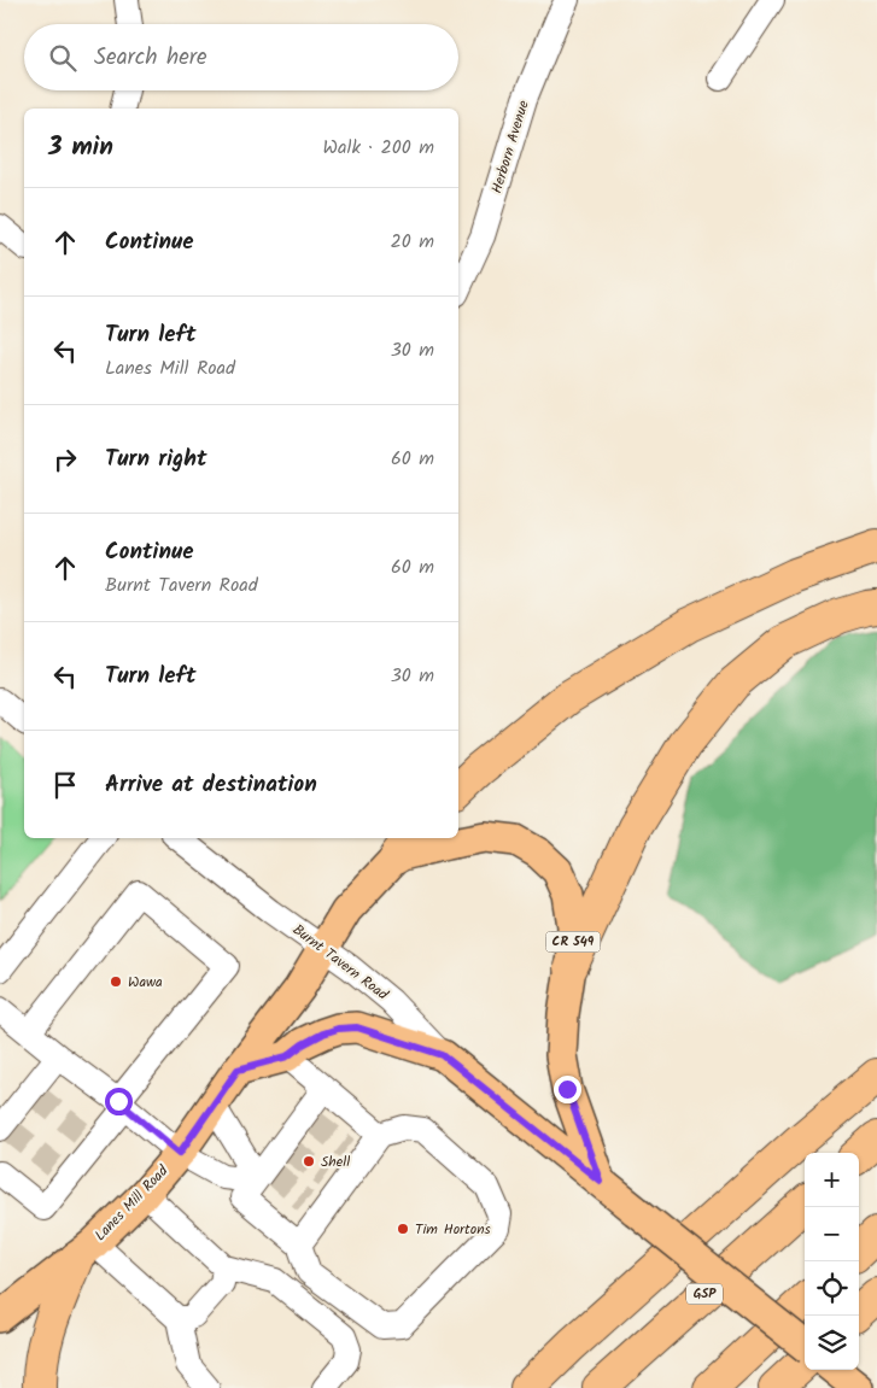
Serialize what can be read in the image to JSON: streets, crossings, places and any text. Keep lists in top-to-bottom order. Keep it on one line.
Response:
{"streets":{"highway":["GSP"],"main road":["CR 549","Burnt Tavern Road","Lanes Mill Road"],"street":["Herborn Avenue"]},"crossings":[["CR 549","Burnt Tavern Road"],["CR 549","Lanes Mill Road"],["Burnt Tavern Road","Lanes Mill Road"]],"places":["Wawa","Shell","Tim Hortons"],"page":{"search":"Search here","heading":["3 min","Walk · 200 m"],"list":[["Continue","20 m"],["Turn left","Lanes Mill Road","30 m"],["Turn right","60 m"],["Continue","Burnt Tavern Road","60 m"],["Turn left","30 m"],"Arrive at destination"],"map_buttons":["+","−"]}}
